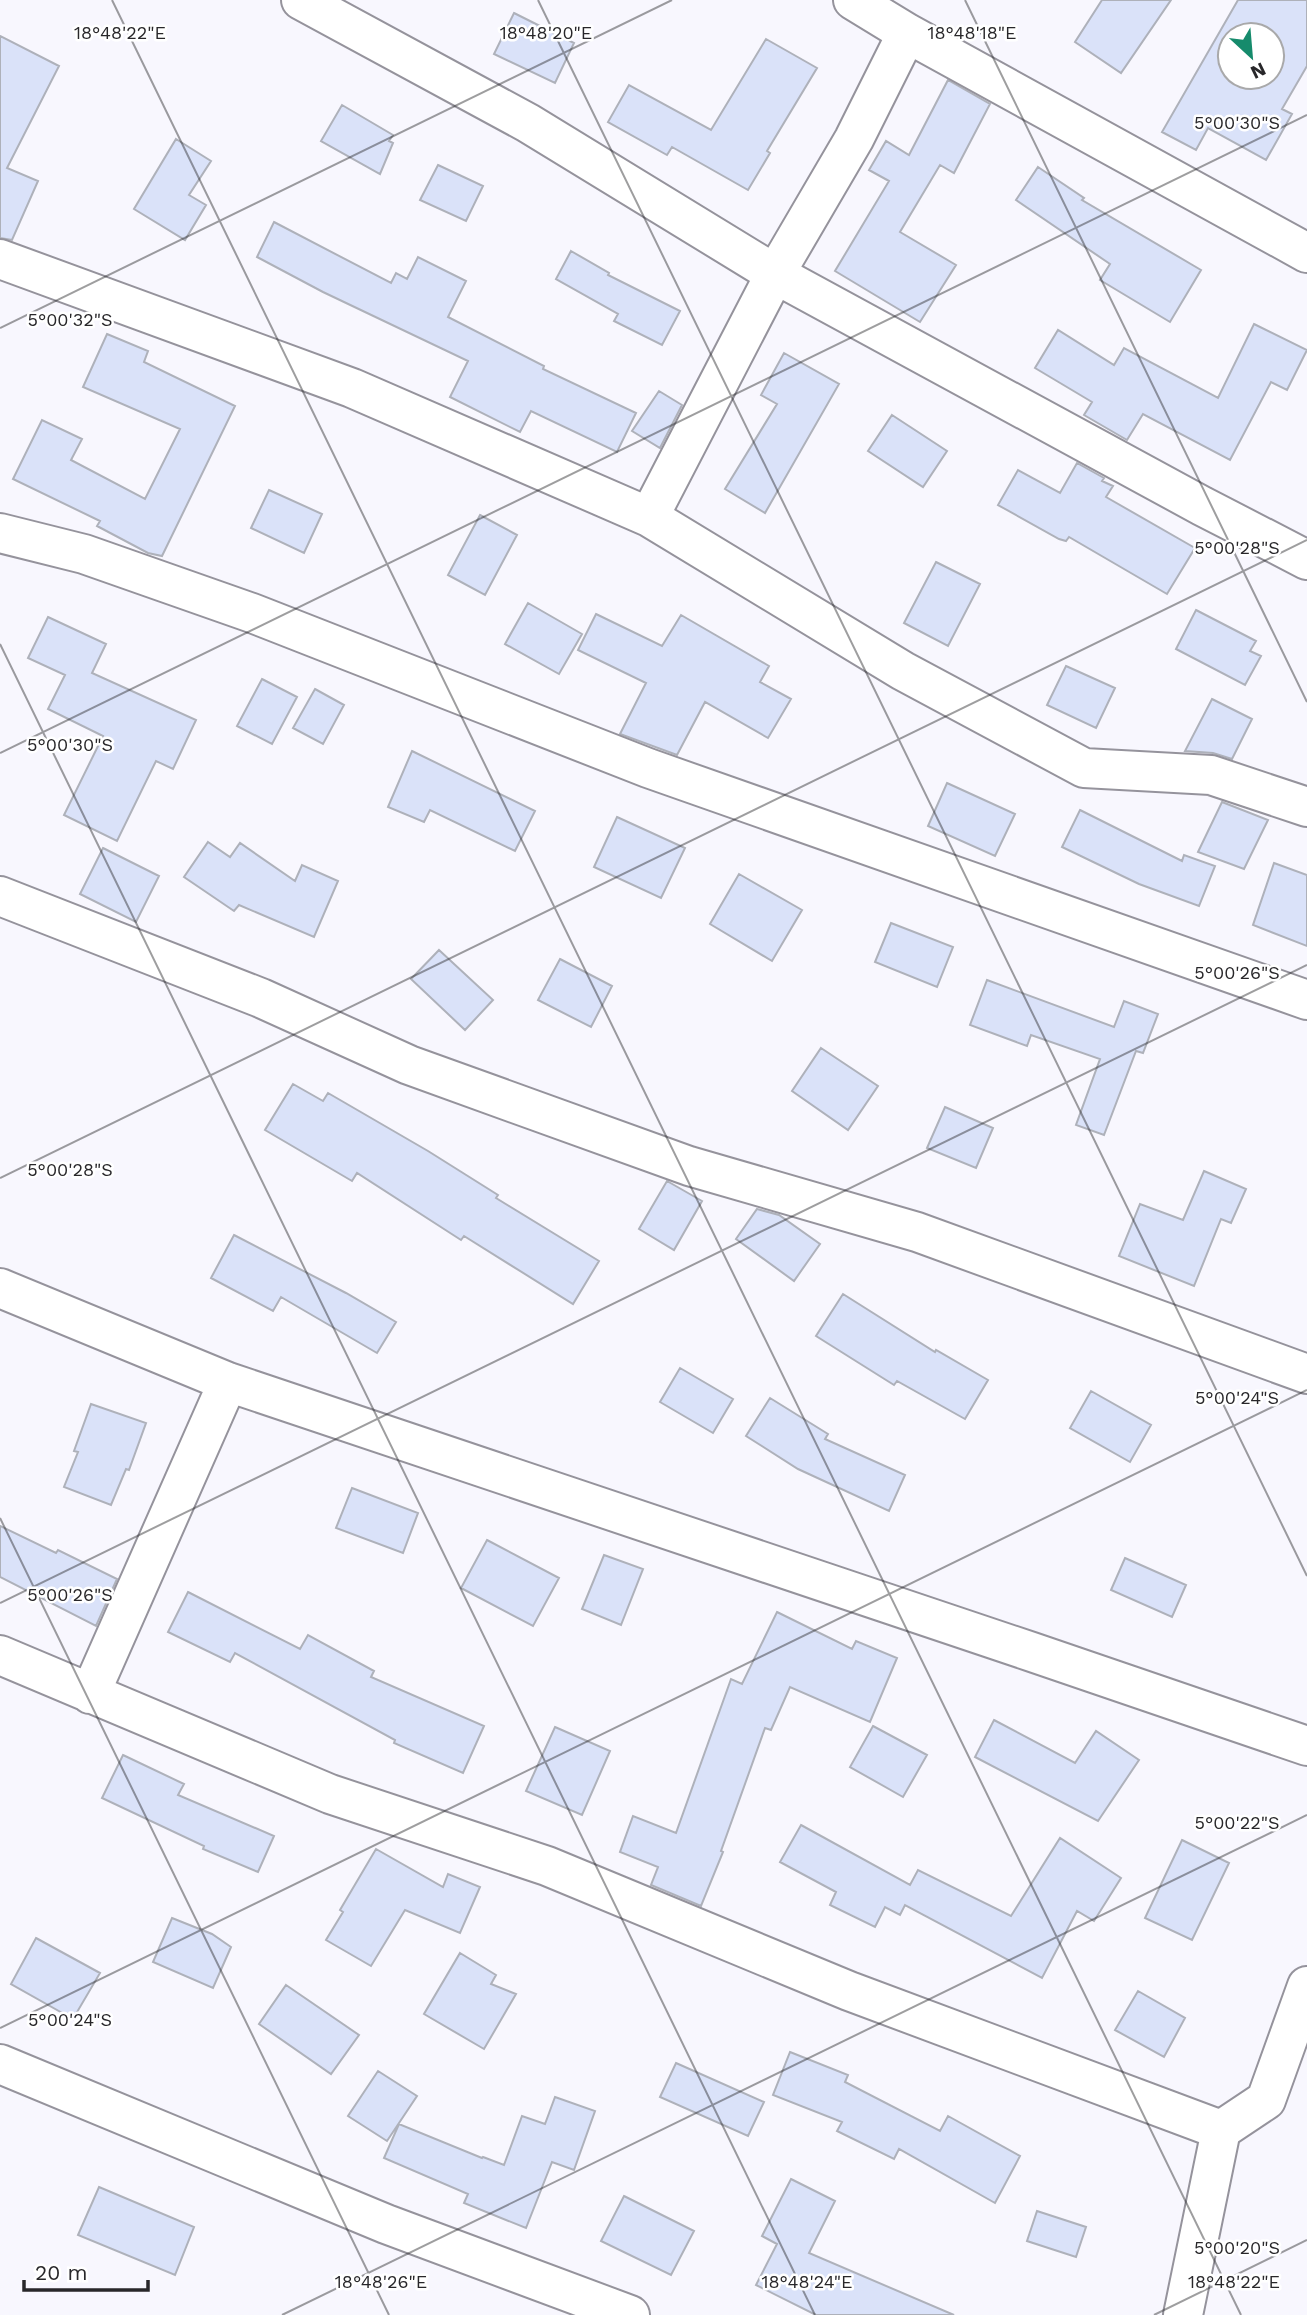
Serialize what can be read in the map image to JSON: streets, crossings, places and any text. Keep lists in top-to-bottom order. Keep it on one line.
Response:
{"scale_bar":"20 m","north":"bottom right","coordinates":["18°48'18\"E","18°48'22\"E","18°48'20\"E","5°00'30\"S","5°00'32\"S","5°00'28\"S","5°00'26\"S","5°00'24\"S","5°00'22\"S","5°00'20\"S","18°48'26\"E","18°48'24\"E"]}
